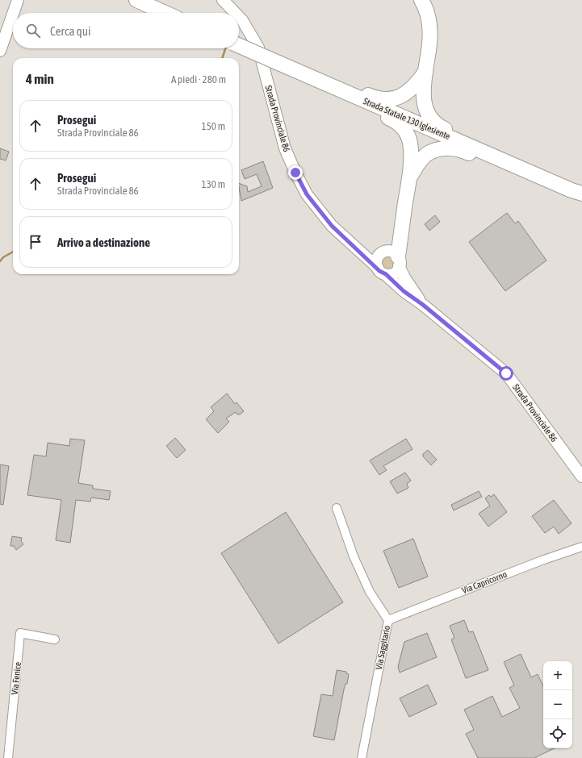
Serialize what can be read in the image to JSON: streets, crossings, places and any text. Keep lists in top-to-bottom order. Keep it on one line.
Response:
{"streets":{"highway":["Strada Statale 130 Iglesiente"],"street":["Strada Provinciale 86","Via Capricorno","Via Saggitario","Via Fenice"]},"crossings":[["Via Capricorno","Via Saggitario"]],"page":{"search":"Cerca qui","heading":["4 min","A piedi · 280 m"],"list":[["Prosegui","Strada Provinciale 86","150 m"],["Prosegui","Strada Provinciale 86","130 m"],"Arrivo a destinazione"],"map_buttons":["+","−"]}}
